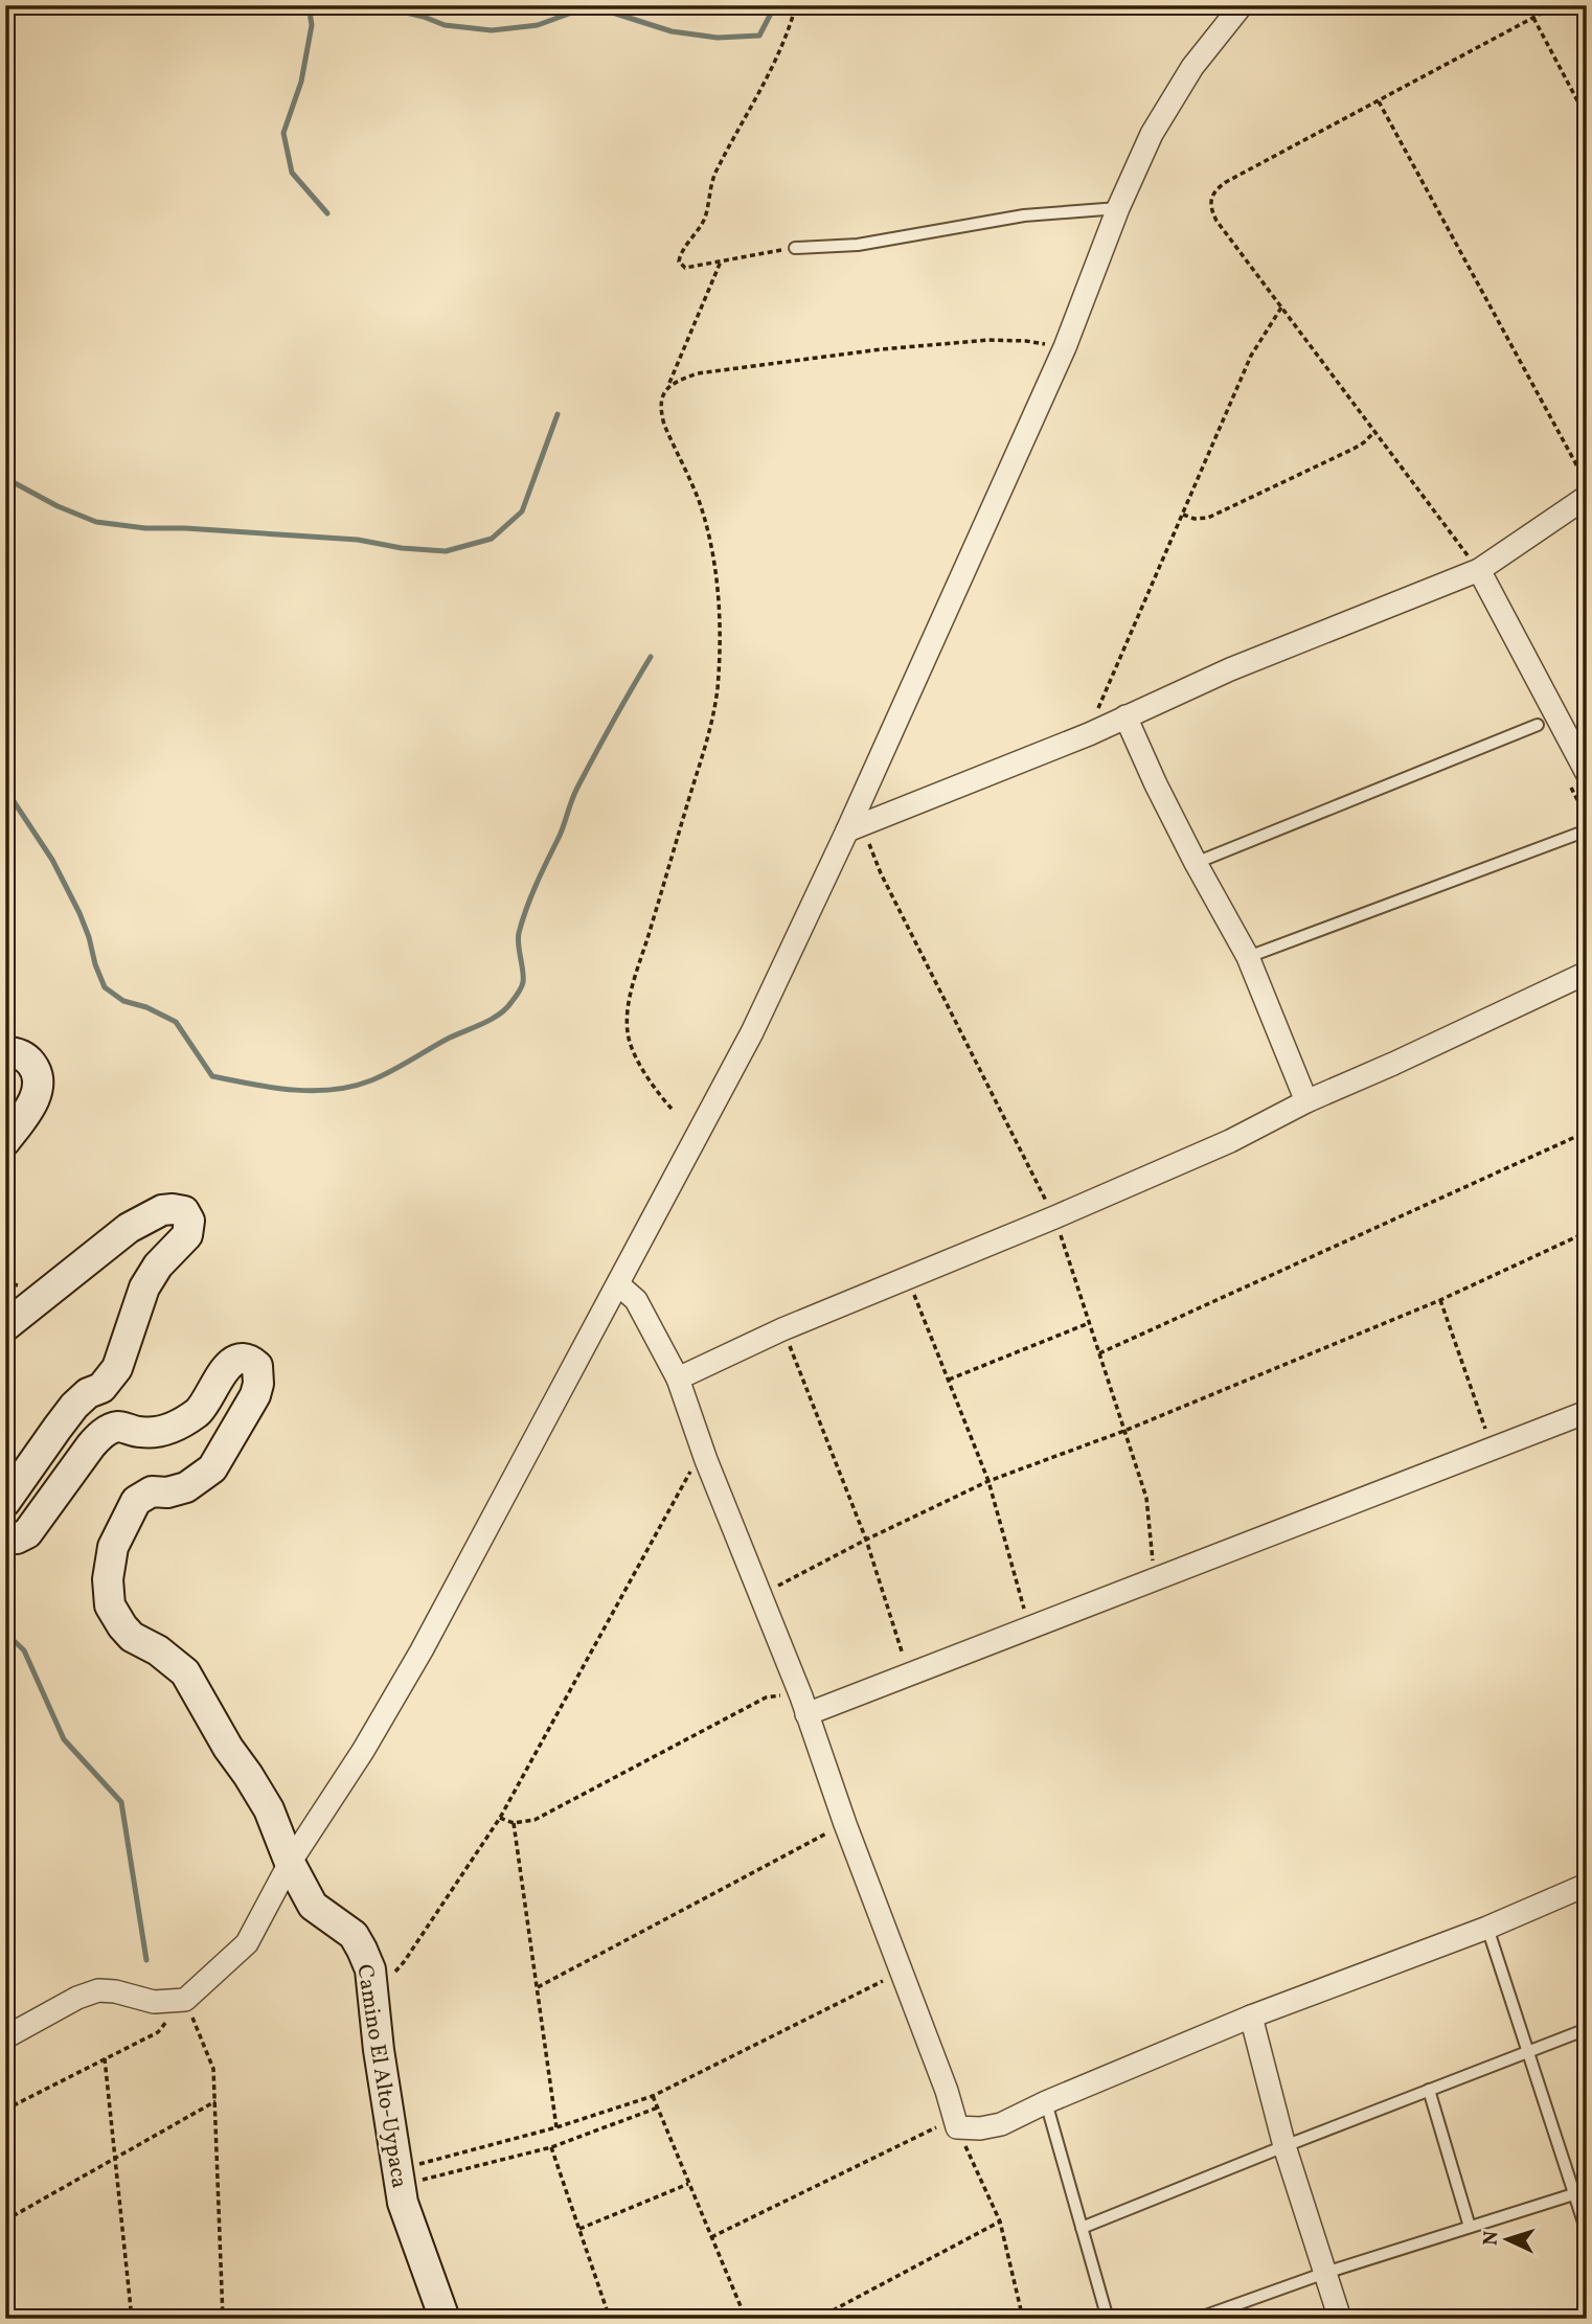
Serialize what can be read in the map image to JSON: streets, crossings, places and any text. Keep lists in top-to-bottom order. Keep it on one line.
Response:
{"streets":{"street":["Camino El Alto-Uypaca"]},"north":"left"}
